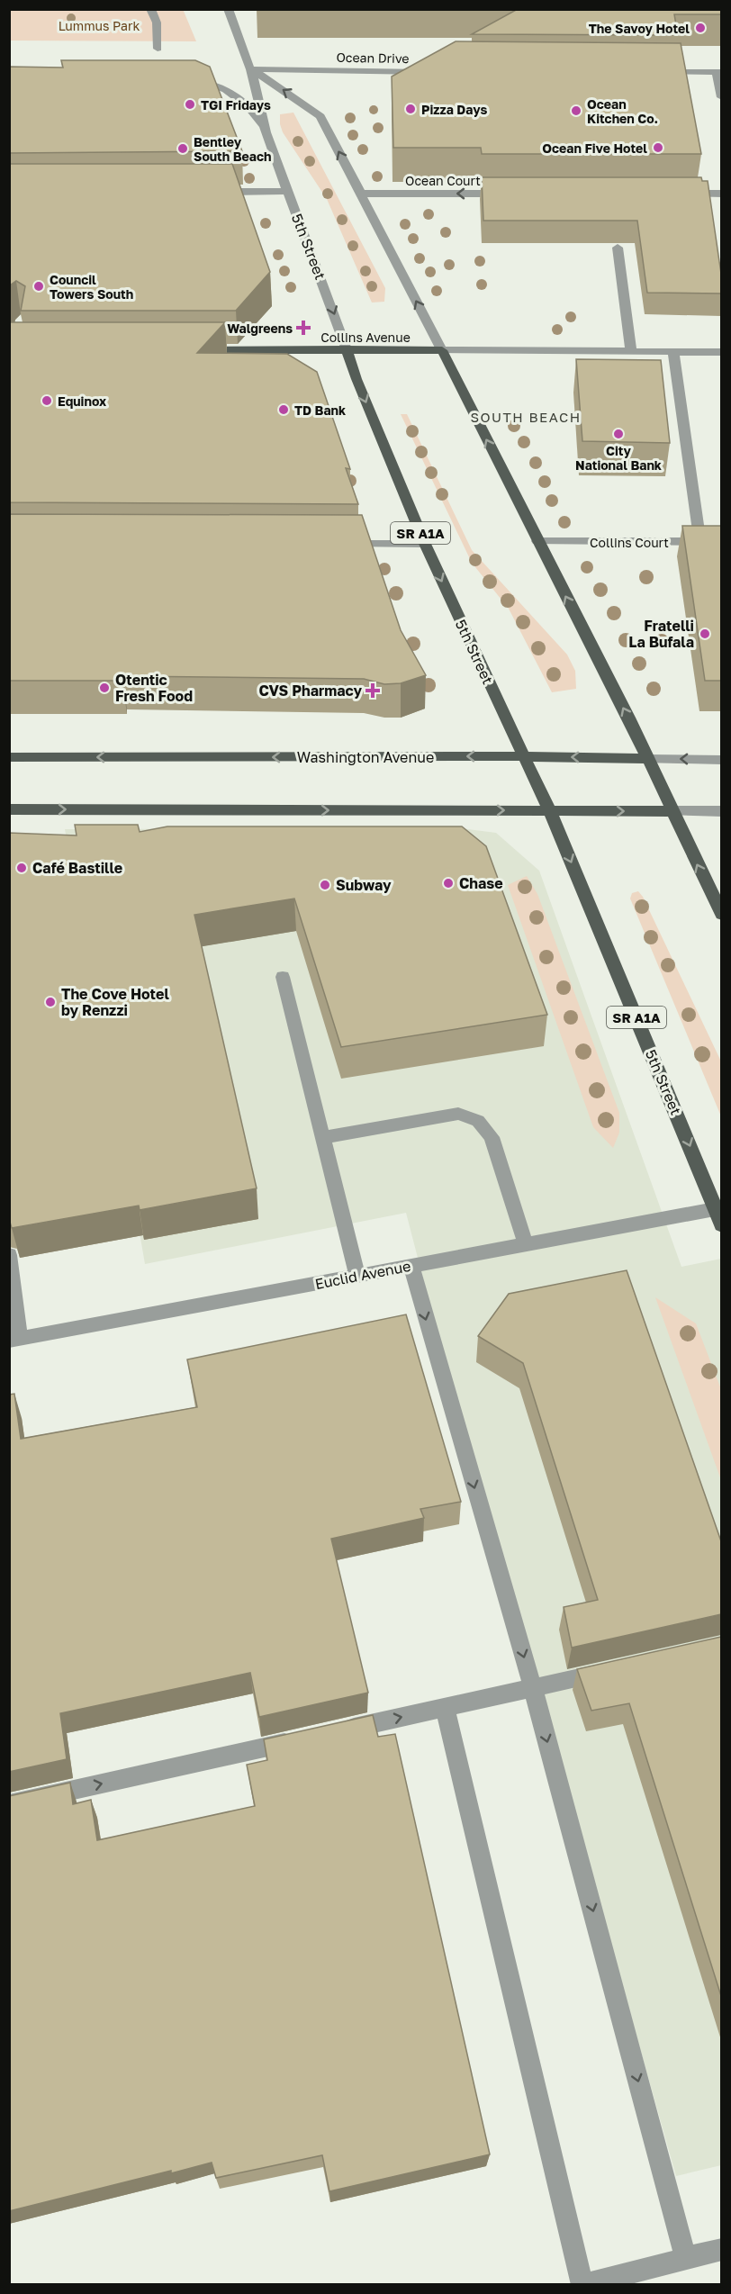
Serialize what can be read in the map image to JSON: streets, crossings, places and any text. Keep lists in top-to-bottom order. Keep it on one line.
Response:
{"streets":{"main road":["5th Street","Collins Avenue","SR A1A","Washington Avenue"],"street":["Ocean Drive","Ocean Court","Collins Court","Euclid Avenue"]},"crossings":[["Ocean Drive","5th Street"],["5th Street","Collins Avenue"],["5th Street","Washington Avenue"],["5th Street","Euclid Avenue"]],"one_way":["Ocean Court","5th Street"],"districts":["SOUTH BEACH"],"parks":["Lummus Park"],"places":{"other":["The Savoy Hotel","TGI Fridays","Pizza Days","Ocean Kitchen Co.","Ocean Five Hotel","Bentley South Beach","Council Towers South","Equinox","TD Bank","City National Bank","Fratelli La Bufala","Otentic Fresh Food","Café Bastille","Chase","Subway","The Cove Hotel by Renzzi"],"health":["Walgreens","CVS Pharmacy"]}}
